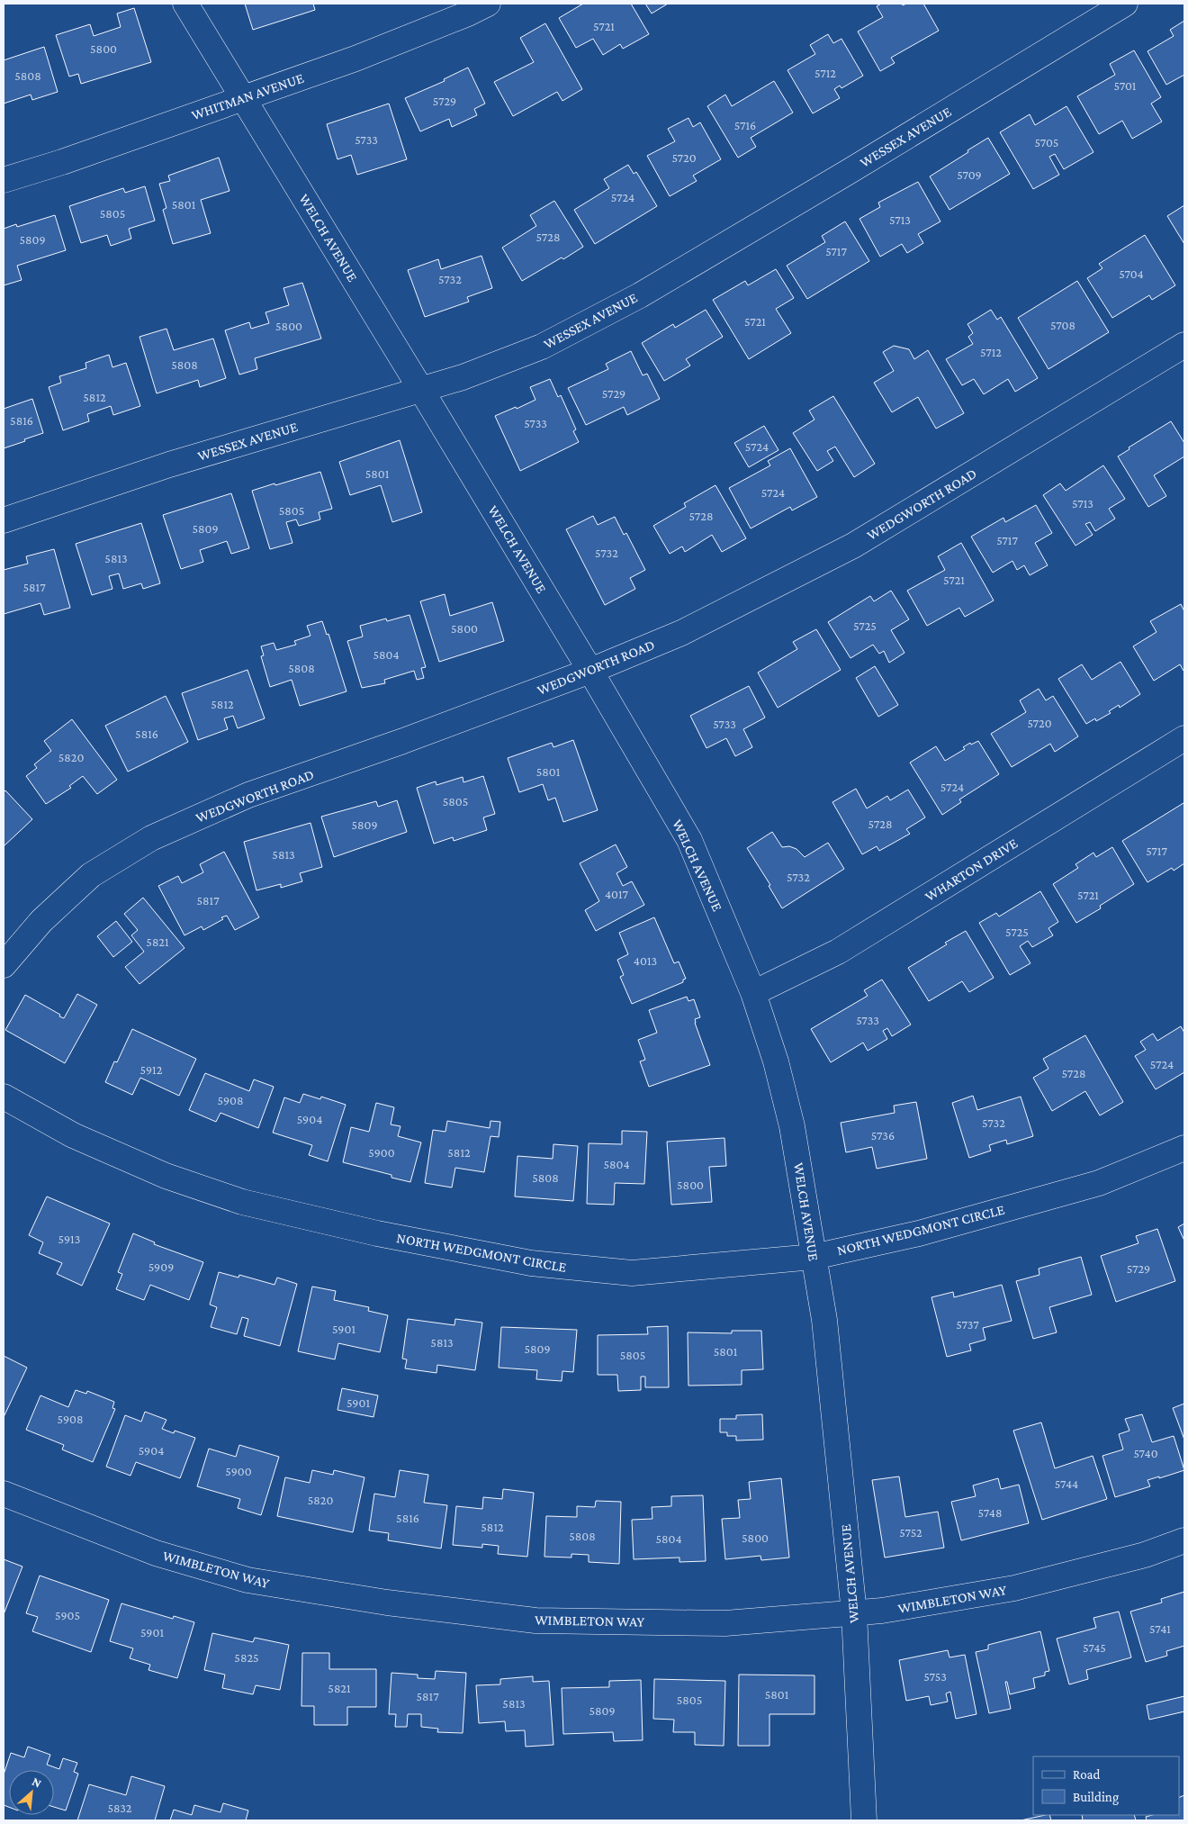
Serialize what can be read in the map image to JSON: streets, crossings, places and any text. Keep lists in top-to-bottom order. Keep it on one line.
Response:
{"streets":{"street":["WHITMAN AVENUE","WESSEX AVENUE","WELCH AVENUE","WEDGWORTH ROAD","WHARTON DRIVE","NORTH WEDGMONT CIRCLE","WIMBLETON WAY"]},"crossings":[["WHITMAN AVENUE","WELCH AVENUE"],["WESSEX AVENUE","WELCH AVENUE"],["WELCH AVENUE","WEDGWORTH ROAD"],["WELCH AVENUE","WHARTON DRIVE"],["WELCH AVENUE","NORTH WEDGMONT CIRCLE"],["WELCH AVENUE","WIMBLETON WAY"]],"house_numbers":["5721","5800","5712","5808","5701","5729","5716","5733","5705","5720","5709","5724","5801","5805","5713","5728","5809","5717","5704","5732","5721","5708","5800","5712","5808","5729","5812","5816","5733","5724","5801","5724","5713","5805","5728","5809","5717","5732","5813","5721","5817","5725","5800","5804","5808","5812","5720","5733","5816","5820","5801","5724","5805","5728","5809","5717","5813","5732","4017","5721","5817","5725","5821","4013","5733","5724","5912","5728","5908","5904","5732","5736","5900","5812","5804","5808","5800","5913","5909","5729","5737","5901","5813","5809","5801","5805","5901","5908","5904","5740","5900","5744","5820","5748","5816","5812","5752","5808","5800","5804","5905","5741","5901","5745","5825","5753","5821","5801","5817","5805","5813","5809","5832"],"legend":["Road","Building"],"north":"top right"}
